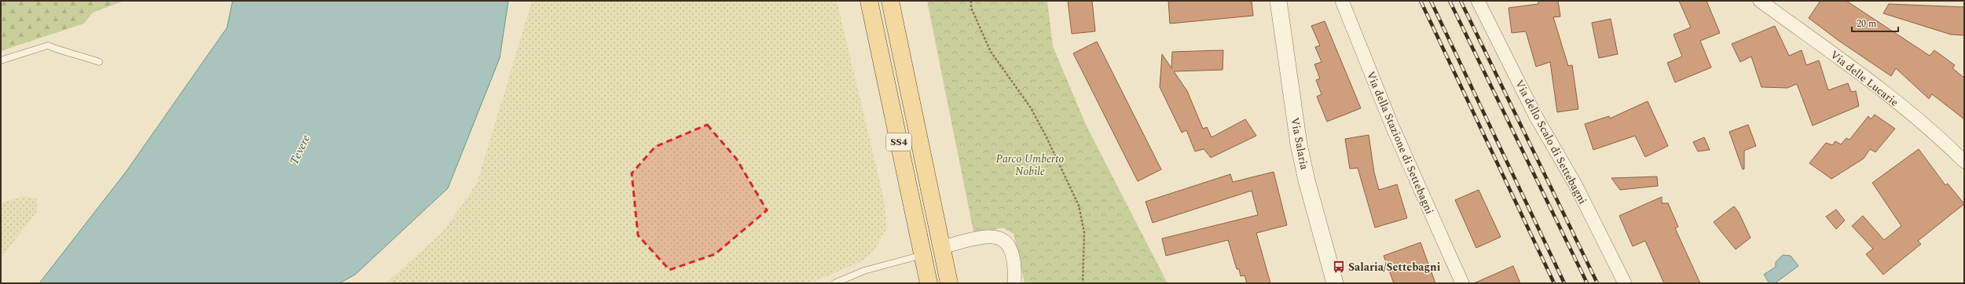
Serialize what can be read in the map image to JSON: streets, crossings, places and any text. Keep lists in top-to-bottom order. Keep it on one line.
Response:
{"streets":{"main road":["SS4"],"street":["Via delle Lucarie","Via dello Scalo di Settebagni","Via della Stazione di Settebagni","Via Salaria"]},"water":["Tevere"],"parks":["Parco Umberto Nobile"],"places":{"bus stop":["Salaria/Settebagni"]},"scale_bar":"20 m"}
